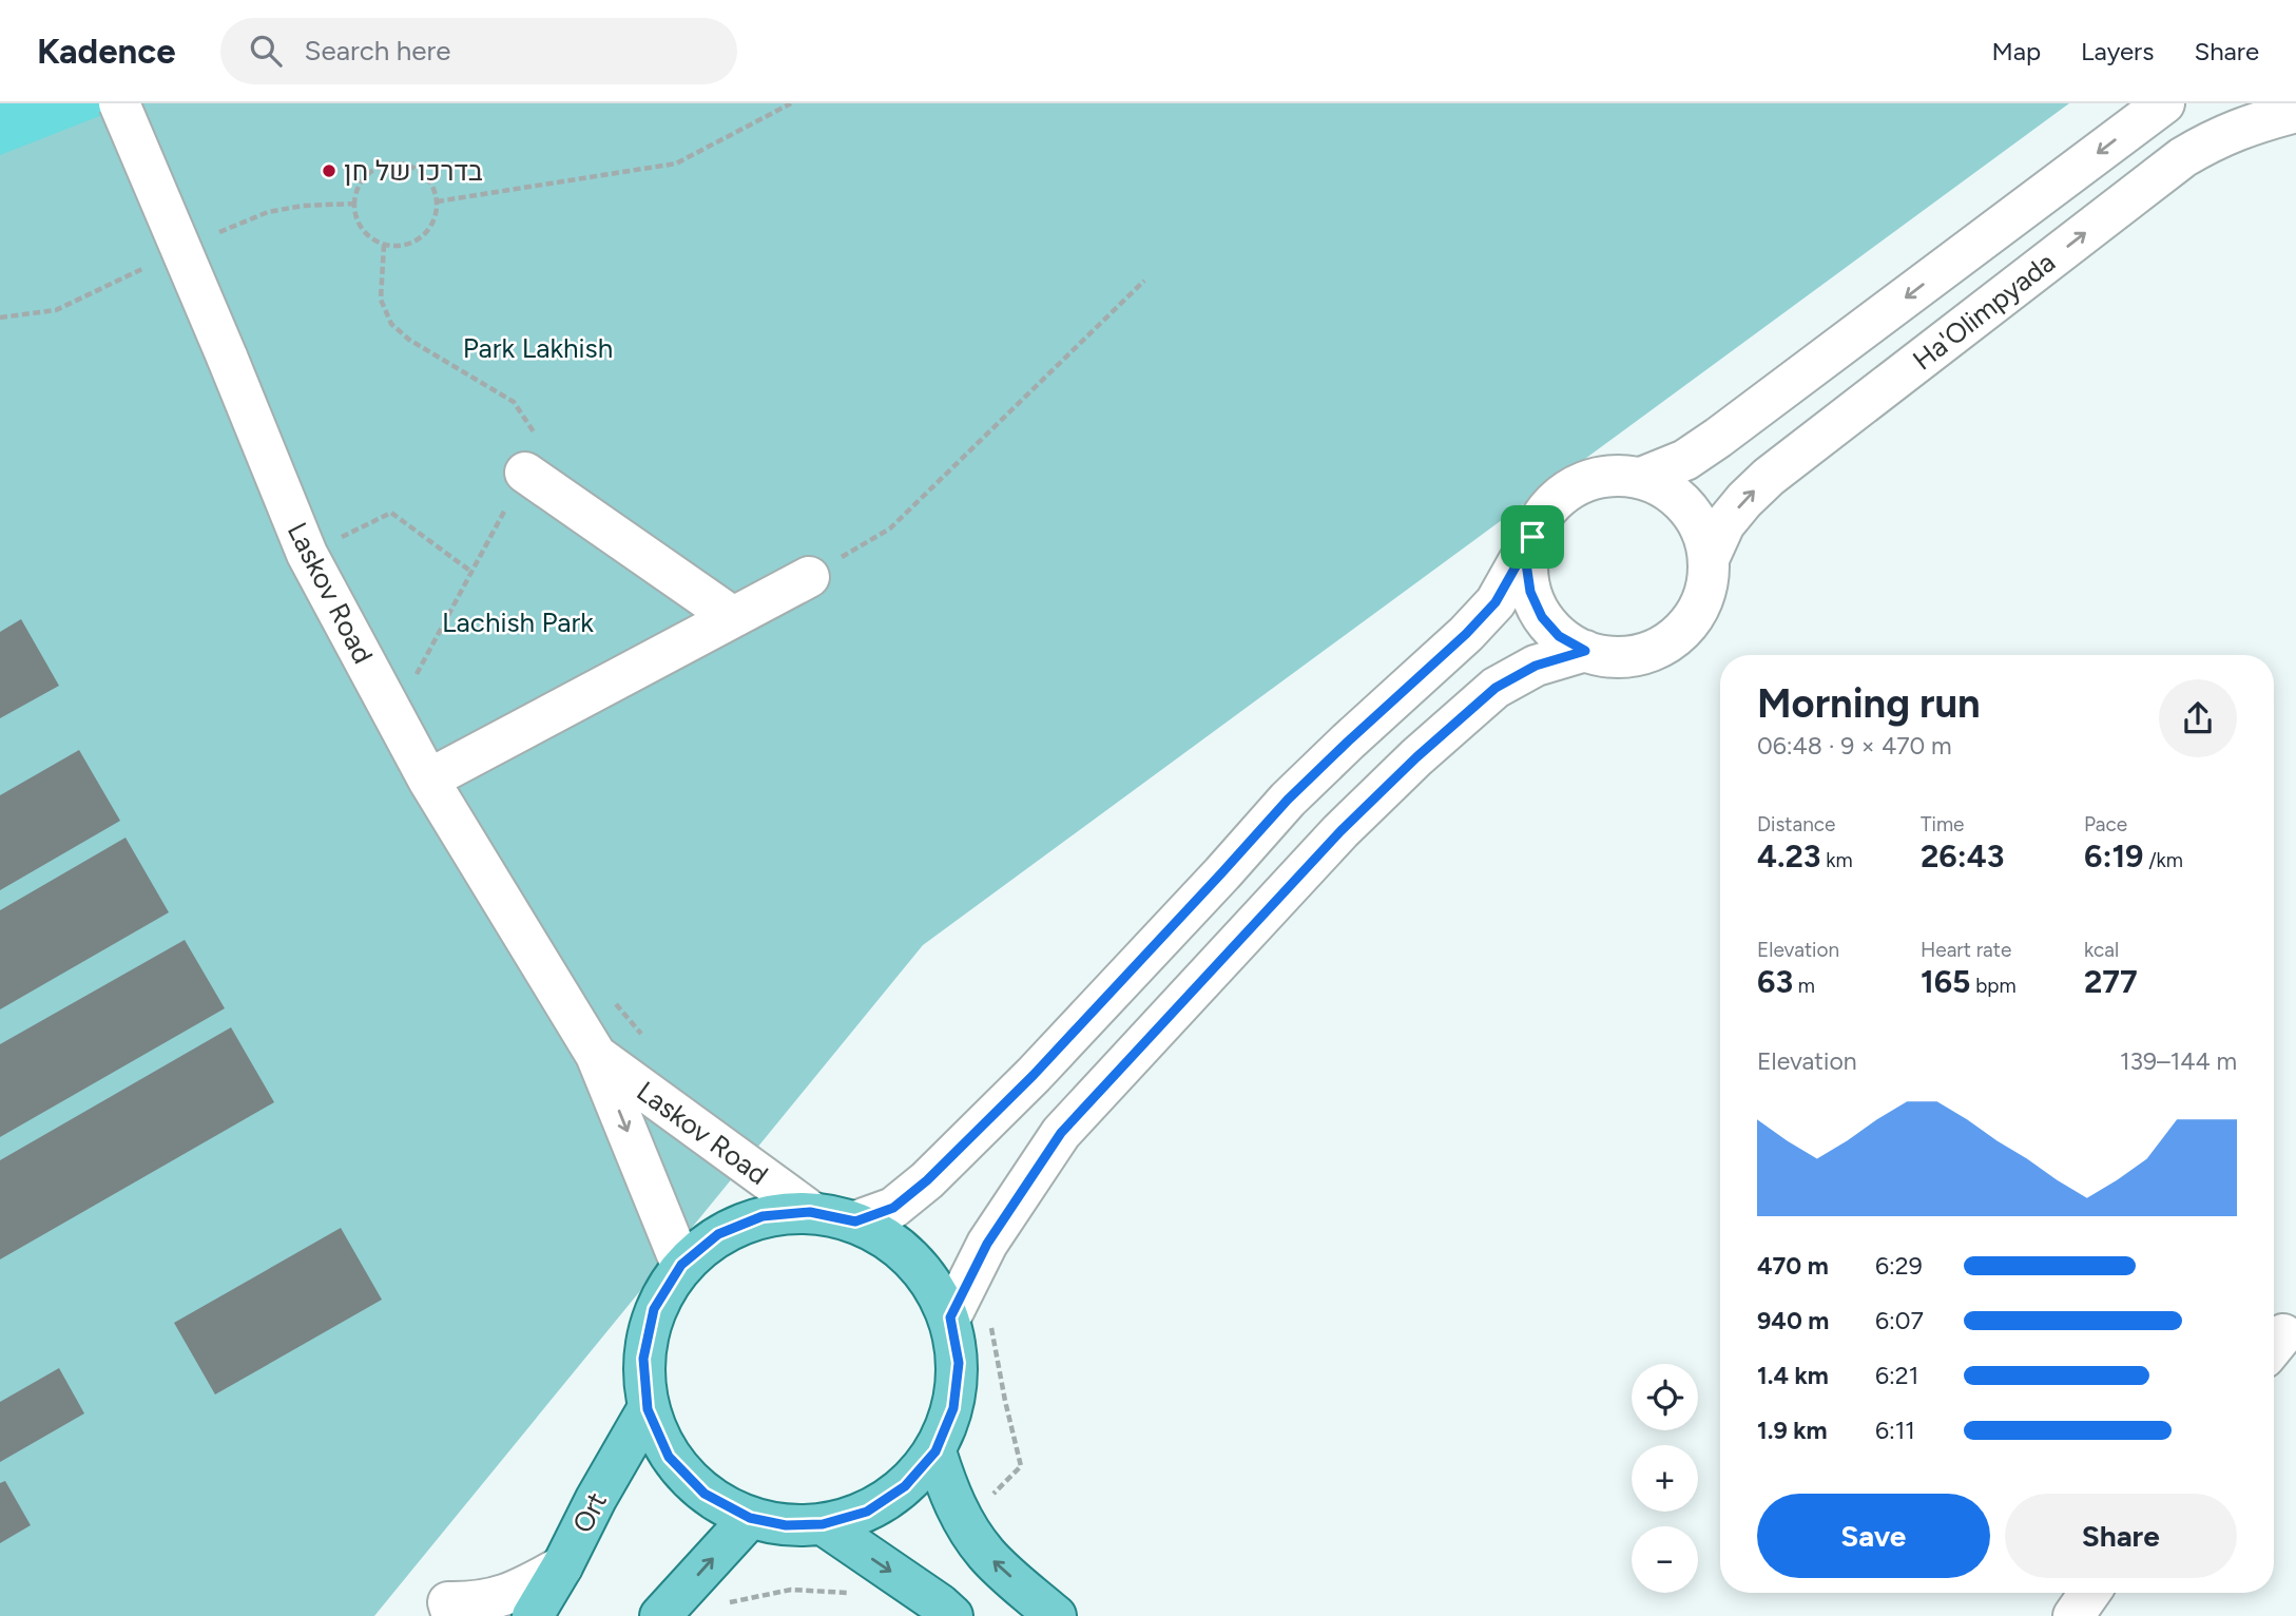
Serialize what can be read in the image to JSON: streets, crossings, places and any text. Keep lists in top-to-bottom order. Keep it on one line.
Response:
{"streets":{"main road":["Ort"],"street":["Ha'Olimpyada","Laskov Road"]},"parks":["Park Lakhish","Lachish Park"],"places":["בדרכו של חן"],"page":{"header":"Kadence","search":"Search here","nav":["Map","Layers","Share"],"heading":["Morning run","06:48 · 9 × 470 m"],"stats":[["Distance","4.23 km"],["Time","26:43"],["Pace","6:19 /km"],["Elevation","63 m"],["Heart rate","165 bpm"],["kcal","277"]],"chart":["Elevation","139–144 m"],"list":[{"name":"470 m","note":"6:29"},{"name":"940 m","note":"6:07"},{"name":"1.4 km","note":"6:21"},{"name":"1.9 km","note":"6:11"}],"map_buttons":["+","−"],"buttons":["Save","Share"]}}
